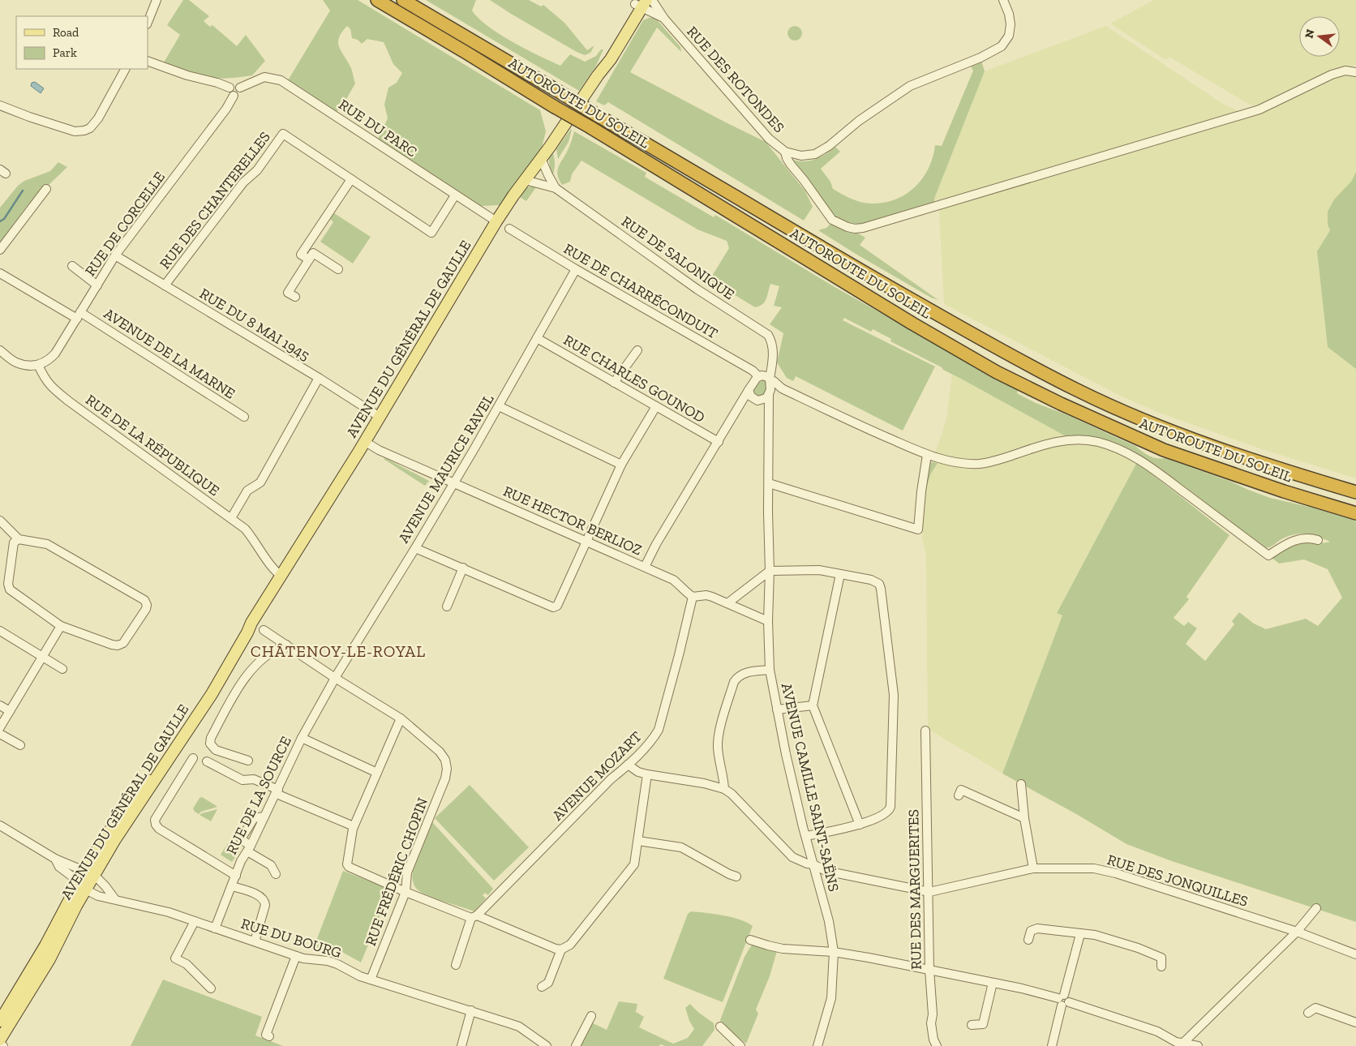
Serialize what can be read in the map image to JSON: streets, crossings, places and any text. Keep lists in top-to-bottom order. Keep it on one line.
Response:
{"streets":{"highway":["AUTOROUTE DU SOLEIL"],"main road":["AVENUE DU GÉNÉRAL DE GAULLE"],"street":["RUE DES ROTONDES","RUE DU PARC","RUE DES CHANTERELLES","RUE DE CORCELLE","RUE DE SALONIQUE","RUE DE CHARRÉCONDUIT","RUE DU 8 MAI 1945","AVENUE DE LA MARNE","RUE CHARLES GOUNOD","RUE DE LA RÉPUBLIQUE","AVENUE MAURICE RAVEL","RUE HECTOR BERLIOZ","AVENUE MOZART","AVENUE CAMILLE SAINT-SAËNS","RUE DE LA SOURCE","RUE FRÉDÉRIC CHOPIN","RUE DES JONQUILLES","RUE DES MARGUERITES","RUE DU BOURG"]},"crossings":[["RUE DES ROTONDES","AVENUE DU GÉNÉRAL DE GAULLE"],["RUE DU PARC","RUE DES CHANTERELLES"],["RUE DU PARC","RUE DE CORCELLE"],["RUE DU PARC","AVENUE DU GÉNÉRAL DE GAULLE"],["RUE DES CHANTERELLES","RUE DU 8 MAI 1945"],["RUE DE CORCELLE","RUE DU 8 MAI 1945"],["RUE DE CORCELLE","AVENUE DE LA MARNE"],["RUE DE CORCELLE","RUE DE LA RÉPUBLIQUE"],["RUE DE SALONIQUE","RUE DE CHARRÉCONDUIT"],["RUE DE SALONIQUE","AVENUE DU GÉNÉRAL DE GAULLE"],["RUE DE SALONIQUE","AVENUE CAMILLE SAINT-SAËNS"],["RUE DE CHARRÉCONDUIT","AVENUE MAURICE RAVEL"],["RUE DE CHARRÉCONDUIT","AVENUE CAMILLE SAINT-SAËNS"],["RUE DU 8 MAI 1945","AVENUE DU GÉNÉRAL DE GAULLE"],["AVENUE DU GÉNÉRAL DE GAULLE","RUE DE LA RÉPUBLIQUE"],["AVENUE DU GÉNÉRAL DE GAULLE","RUE HECTOR BERLIOZ"],["AVENUE DU GÉNÉRAL DE GAULLE","RUE DU BOURG"],["RUE CHARLES GOUNOD","AVENUE MAURICE RAVEL"],["AVENUE MAURICE RAVEL","RUE HECTOR BERLIOZ"],["AVENUE MAURICE RAVEL","RUE DE LA SOURCE"],["AVENUE MAURICE RAVEL","RUE FRÉDÉRIC CHOPIN"],["RUE HECTOR BERLIOZ","AVENUE MOZART"],["RUE DE LA SOURCE","RUE FRÉDÉRIC CHOPIN"],["RUE DE LA SOURCE","RUE DU BOURG"],["RUE FRÉDÉRIC CHOPIN","RUE DU BOURG"],["RUE DES JONQUILLES","RUE DES MARGUERITES"]],"districts":["CHÂTENOY-LE-ROYAL"],"legend":["Road","Park"],"north":"left"}
